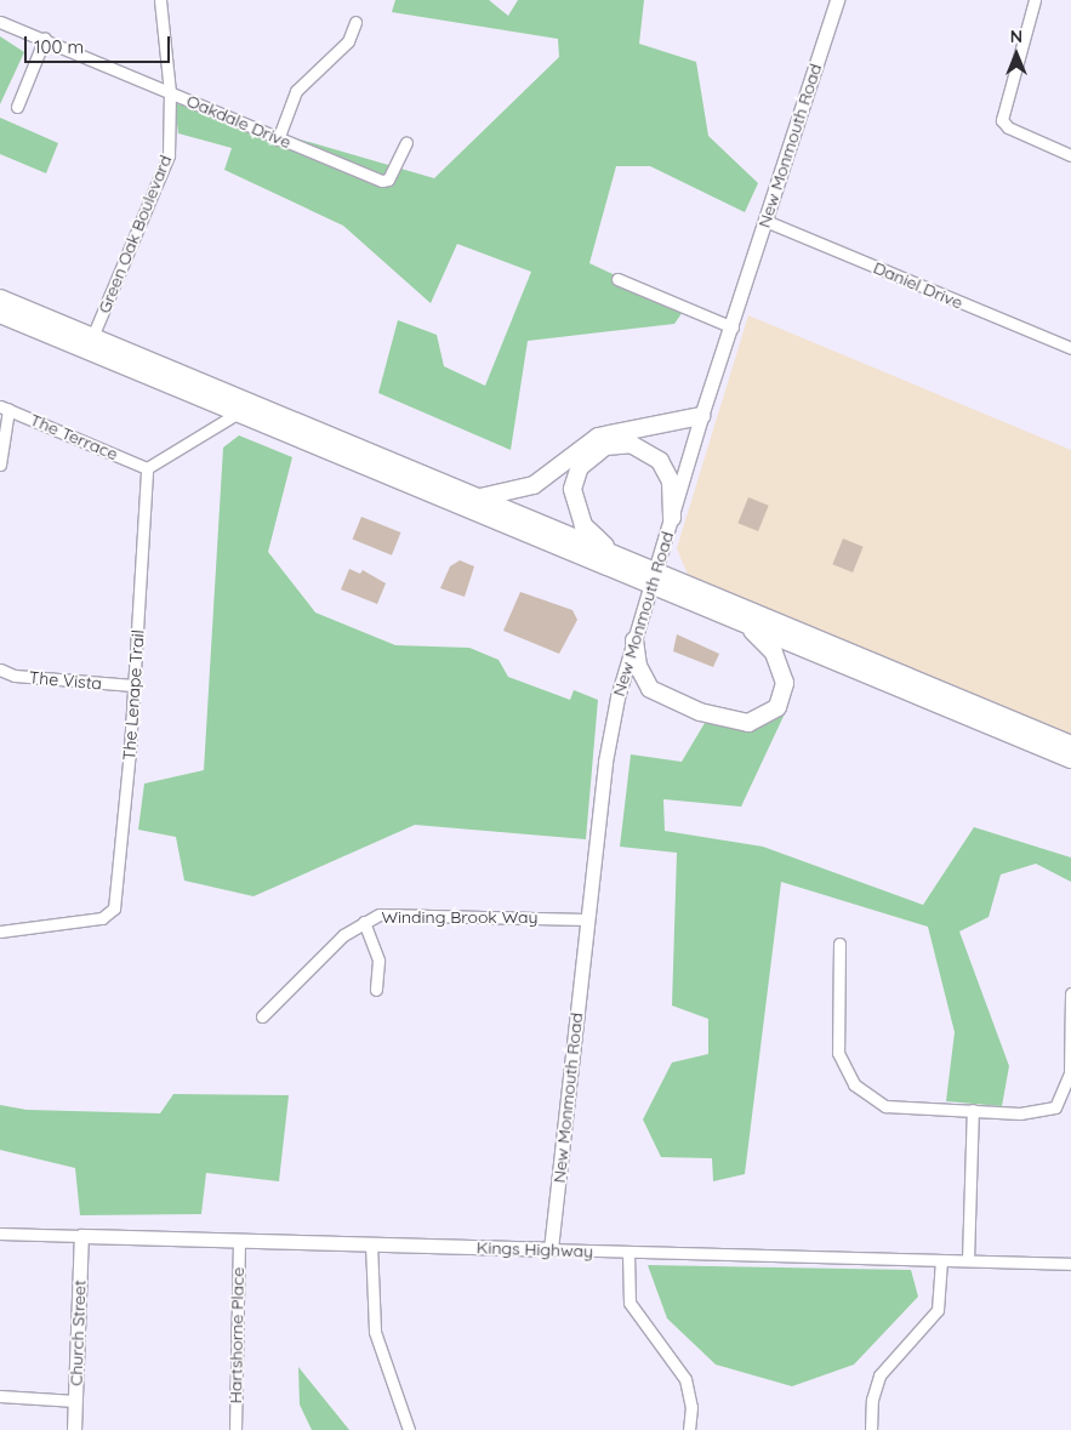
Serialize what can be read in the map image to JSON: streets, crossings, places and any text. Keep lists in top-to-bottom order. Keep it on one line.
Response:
{"streets":{"main road":["New Monmouth Road","Kings Highway","Church Street"],"street":["Oakdale Drive","Green Oak Boulevard","Daniel Drive","The Terrace","The Vista","The Lenape Trail","Winding Brook Way","Hartshorne Place"]},"crossings":[["Oakdale Drive","Green Oak Boulevard"],["New Monmouth Road","Daniel Drive"],["New Monmouth Road","Winding Brook Way"],["New Monmouth Road","Kings Highway"],["The Terrace","The Lenape Trail"],["The Vista","The Lenape Trail"],["Kings Highway","Church Street"],["Kings Highway","Hartshorne Place"]],"scale_bar":"100 m","north":"top"}
